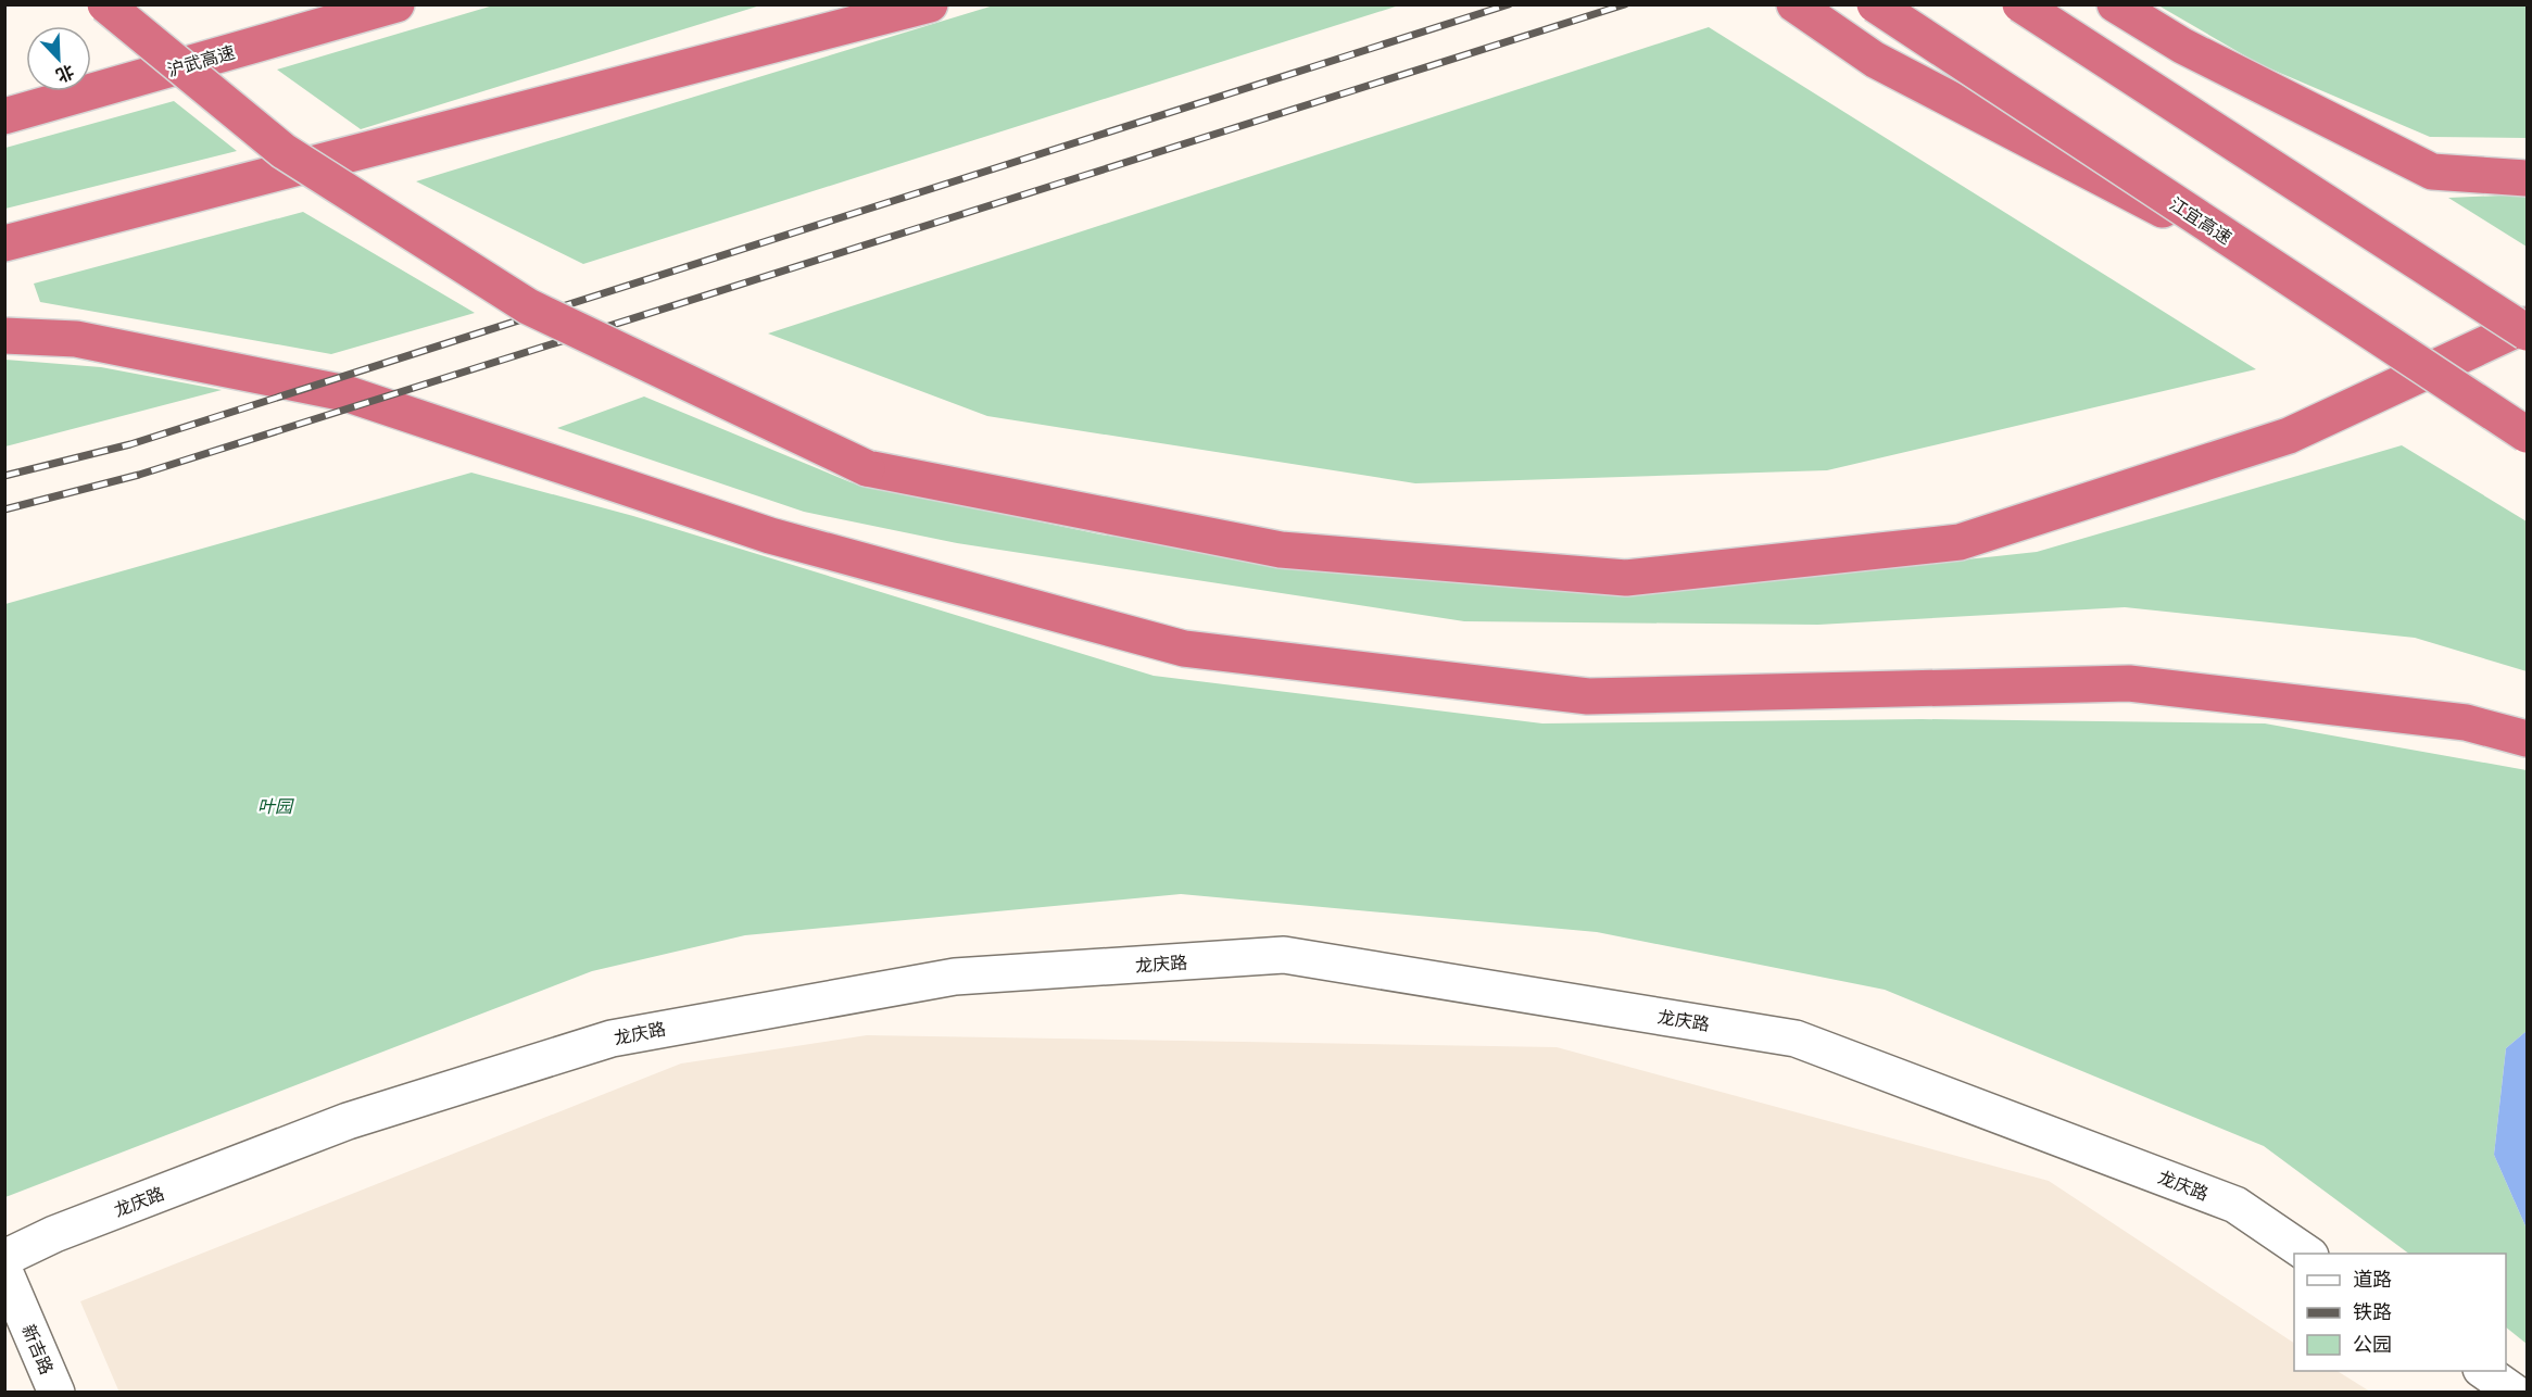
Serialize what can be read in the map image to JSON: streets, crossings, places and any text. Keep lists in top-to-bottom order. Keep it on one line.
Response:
{"streets":{"highway":["沪武高速","江宜高速"],"street":["龙庆路","新吉路"]},"parks":["叶园"],"legend":["道路","铁路","公园"],"north":"bottom right"}
